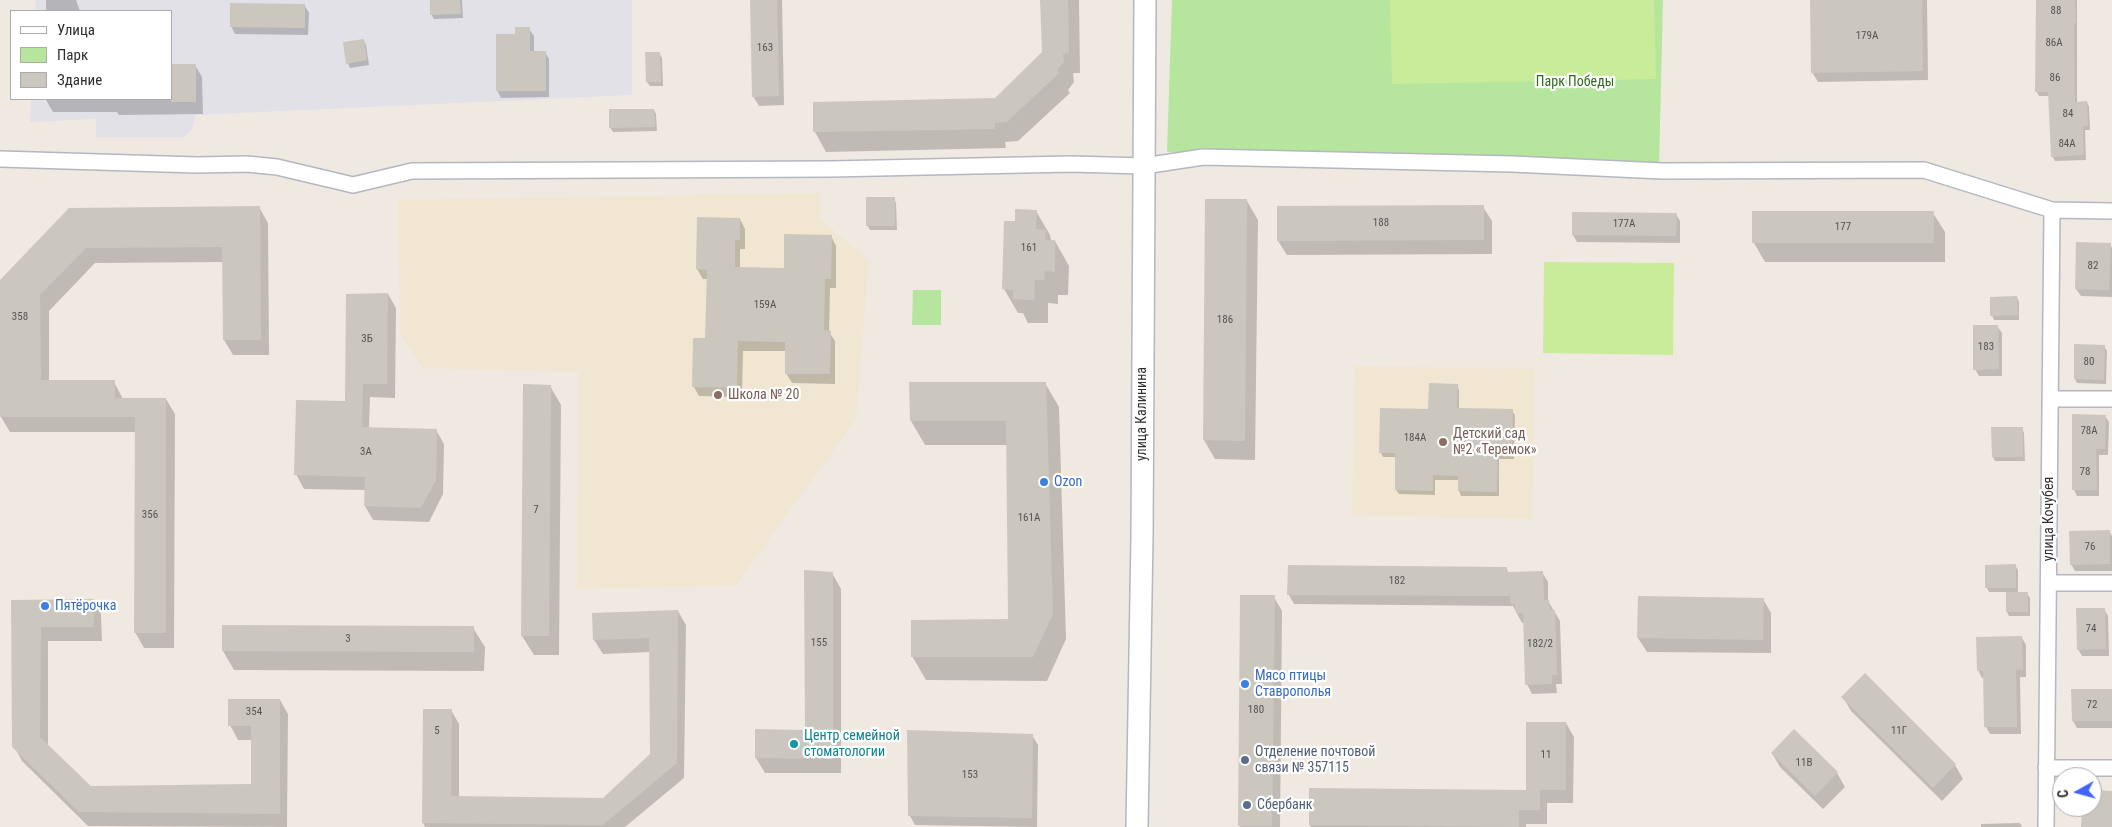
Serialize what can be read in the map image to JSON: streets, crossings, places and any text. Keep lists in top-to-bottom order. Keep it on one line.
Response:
{"streets":{"main road":["улица Калинина"],"street":["улица Кочубея"]},"parks":["Парк Победы"],"places":["Школа № 20","Детский сад №2 «Теремок»","Ozon","Пятёрочка","Мясо птицы Ставрополья","Центр cемейной cтоматологии","Отделение почтовой связи № 357115","Сбербанк"],"house_numbers":["88","179А","86А","163","86","84","84А","188","177А","177","161","82","159А","358","186","3Б","183","80","78А","184А","3А","78","7","356","161А","76","182","74","3","155","182/2","72","180","354","5","11Г","11","11В","153"],"legend":["Улица","Парк","Здание"],"north":"left"}
